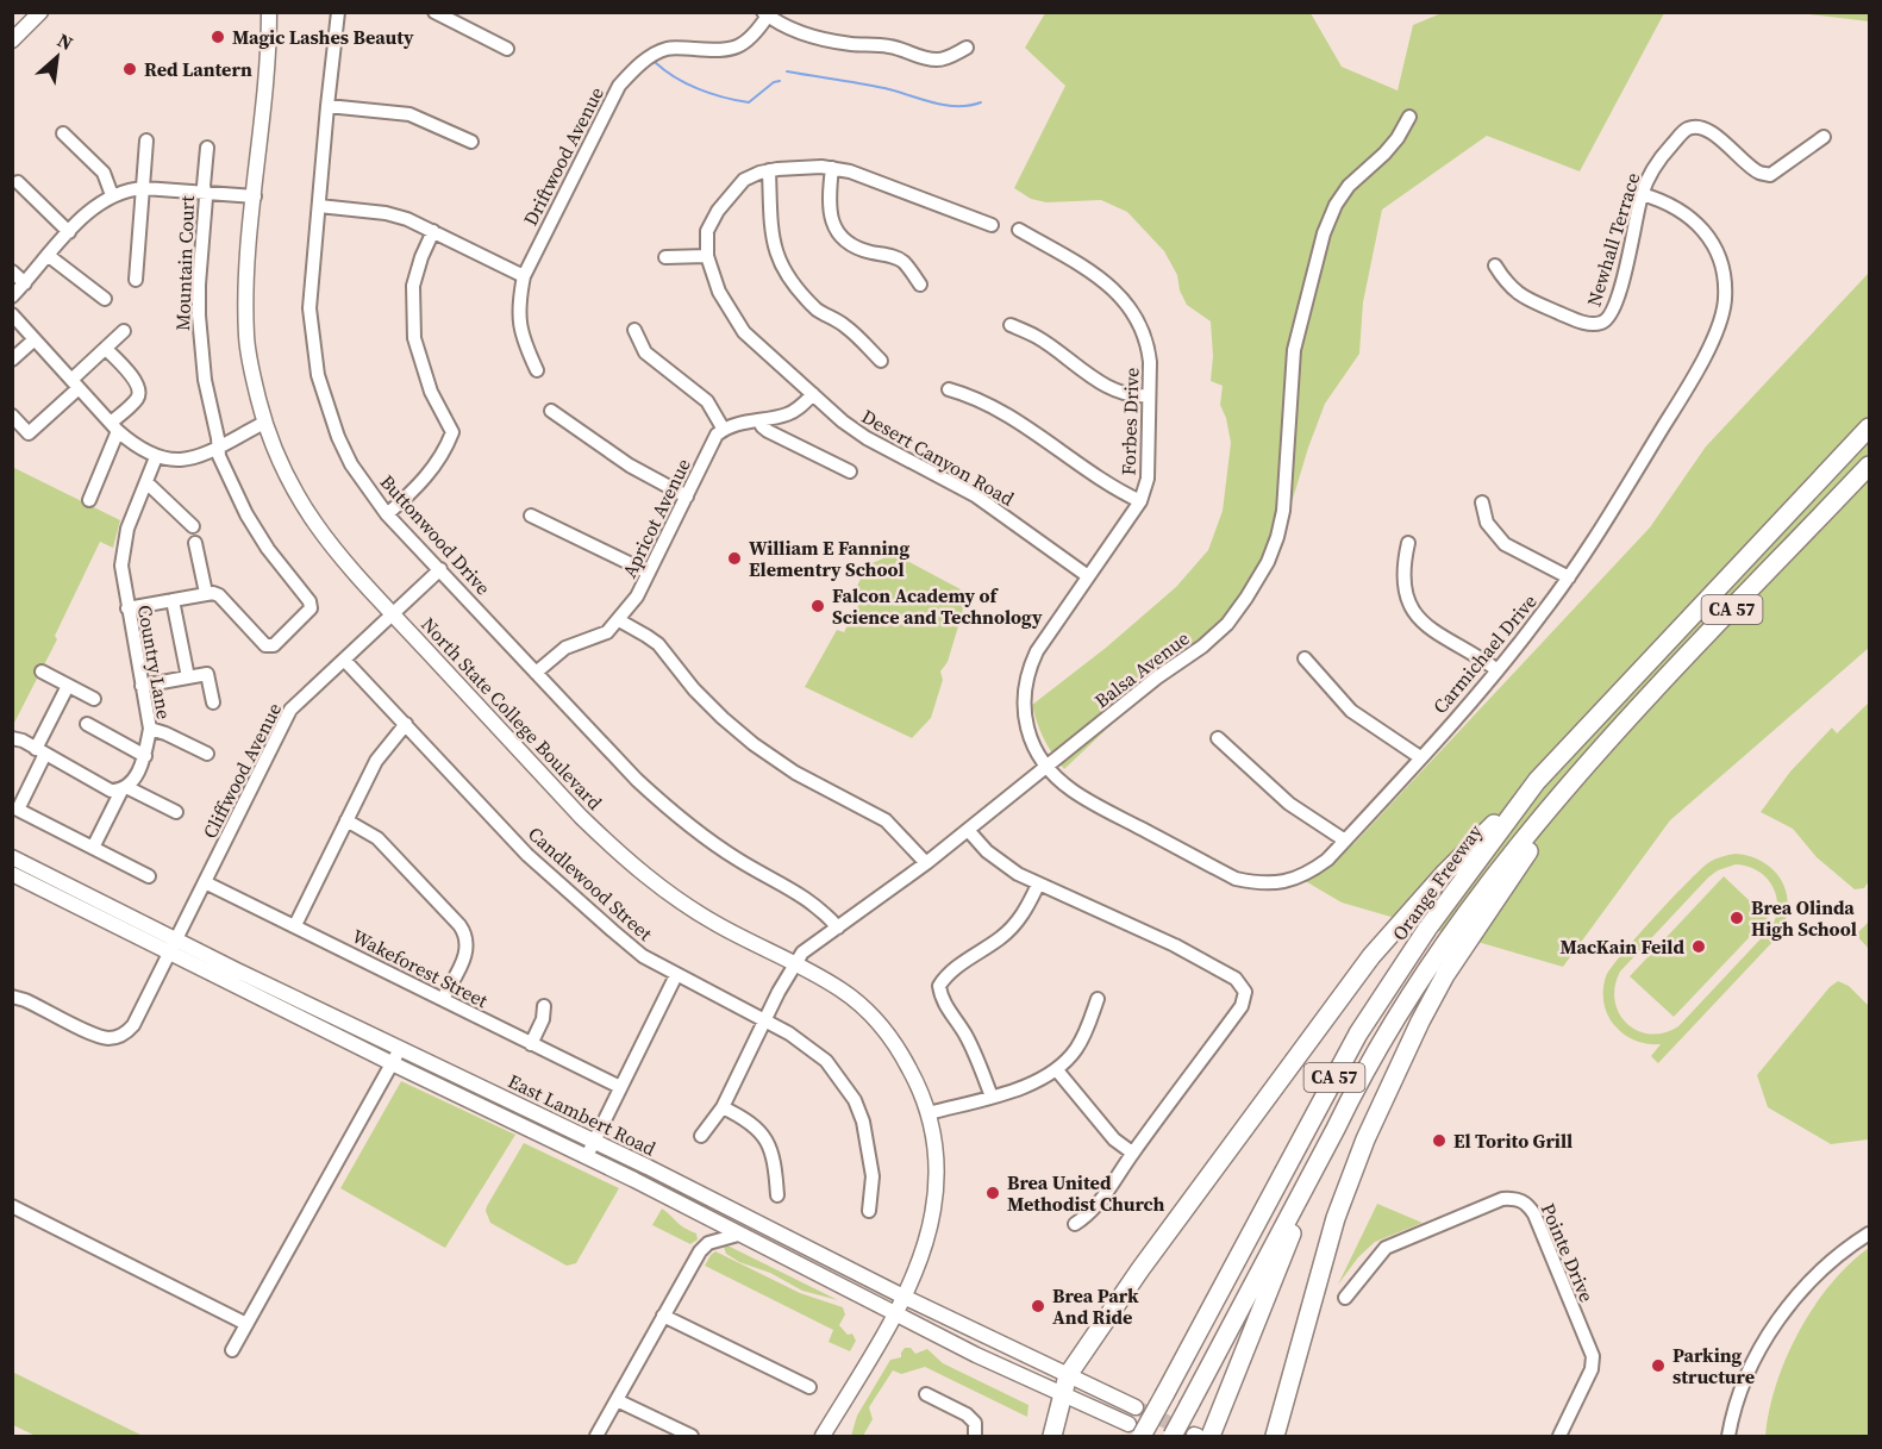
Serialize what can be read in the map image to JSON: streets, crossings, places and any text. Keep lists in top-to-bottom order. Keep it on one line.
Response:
{"streets":{"highway":["CA 57","Orange Freeway"],"main road":["North State College Boulevard","East Lambert Road"],"street":["Driftwood Avenue","Newhall Terrace","Mountain Court","Forbes Drive","Desert Canyon Road","Apricot Avenue","Buttonwood Drive","Carmichael Drive","Country Lane","Balsa Avenue","Cliffwood Avenue","Candlewood Street","Wakeforest Street","Pointe Drive"]},"crossings":[["Newhall Terrace","Carmichael Drive"],["Forbes Drive","Desert Canyon Road"],["Forbes Drive","Carmichael Drive"],["Forbes Drive","Balsa Avenue"],["Apricot Avenue","Buttonwood Drive"],["Buttonwood Drive","Balsa Avenue"],["Buttonwood Drive","Cliffwood Avenue"],["Carmichael Drive","Balsa Avenue"],["Balsa Avenue","North State College Boulevard"],["Balsa Avenue","Candlewood Street"],["North State College Boulevard","Cliffwood Avenue"],["North State College Boulevard","East Lambert Road"],["Cliffwood Avenue","Candlewood Street"],["Cliffwood Avenue","Wakeforest Street"],["Cliffwood Avenue","East Lambert Road"],["Orange Freeway","East Lambert Road"]],"places":["Magic Lashes Beauty","Red Lantern","William E Fanning Elementry School","Falcon Academy of Science and Technology","Brea Olinda High School","MacKain Feild","El Torito Grill","Brea United Methodist Church","Brea Park And Ride","Parking structure"],"north":"top right"}
